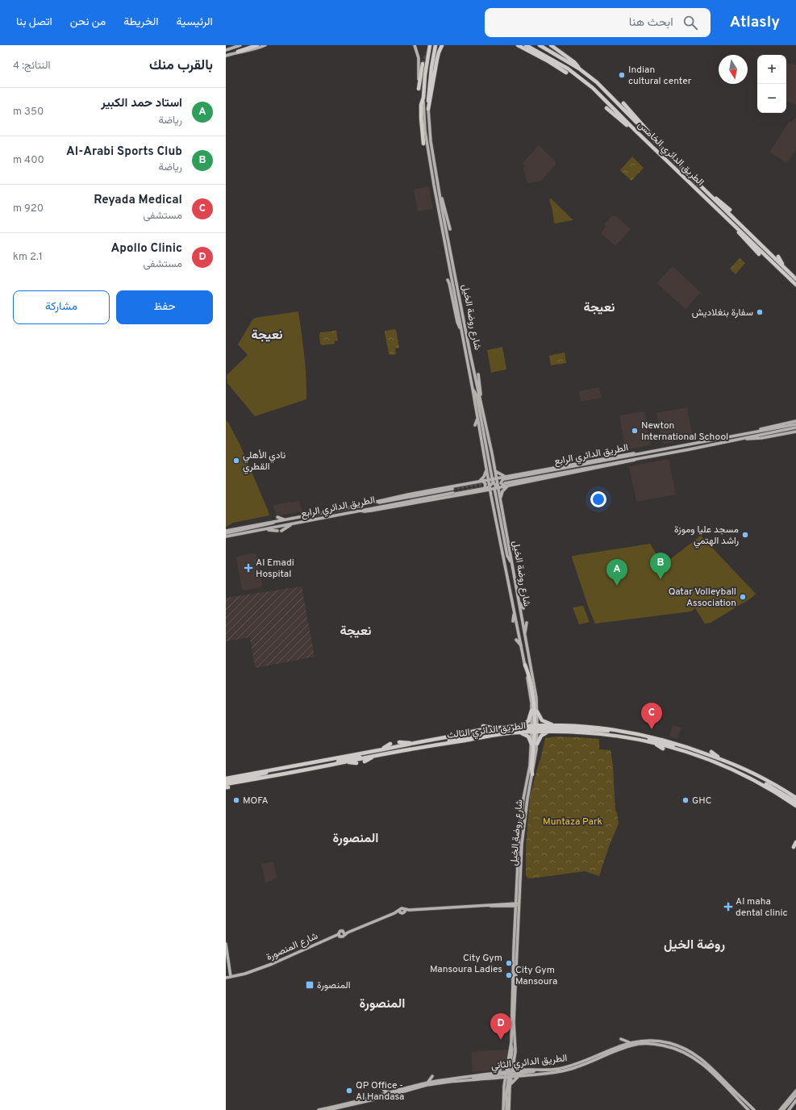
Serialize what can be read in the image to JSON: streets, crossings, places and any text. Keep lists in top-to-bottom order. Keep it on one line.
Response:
{"streets":{"highway":["الطريق الدائري الخامس","شارع روضة الخيل","الطريق الدائري الثالث"],"main road":["الطريق الدائري الرابع","شارع المنصورة","الطريق الدائري الثاني"]},"crossings":[["شارع روضة الخيل","الطريق الدائري الثالث"],["شارع روضة الخيل","الطريق الدائري الثاني"]],"districts":["نعيجة","نعيجة","نعيجة","المنصورة","روضة الخيل","المنصورة"],"parks":["Muntaza Park"],"places":{"other":["Indian cultural center","سفارة بنغلاديش","Newton International School","نادي الأهلي القطري","مسجد عليا وموزة راشد الهتمي","Qatar Volleyball Association","MOFA","GHC","City Gym Mansoura Ladies","City Gym Mansoura","QP Office - Al Handasa"],"health":["Al Emadi Hospital","Al maha dental clinic"],"transit":["المنصورة"]},"north":"bottom","page":{"header":"Atlasly","search":"ابحث هنا","nav":["الرئيسية","الخريطة","من نحن","اتصل بنا"],"heading":["بالقرب منك","النتائج: 4"],"map_buttons":["+","−"],"list":[{"mark":"A","name":"استاد حمد الكبير","note":"رياضة","value":"350 m"},{"mark":"B","name":"Al-Arabi Sports Club","note":"رياضة","value":"400 m"},{"mark":"C","name":"Reyada Medical","note":"مستشفى","value":"920 m"},{"mark":"D","name":"Apollo Clinic","note":"مستشفى","value":"2.1 km"}],"buttons":["حفظ","مشاركة"],"pins":["B","A","C","D"]}}
